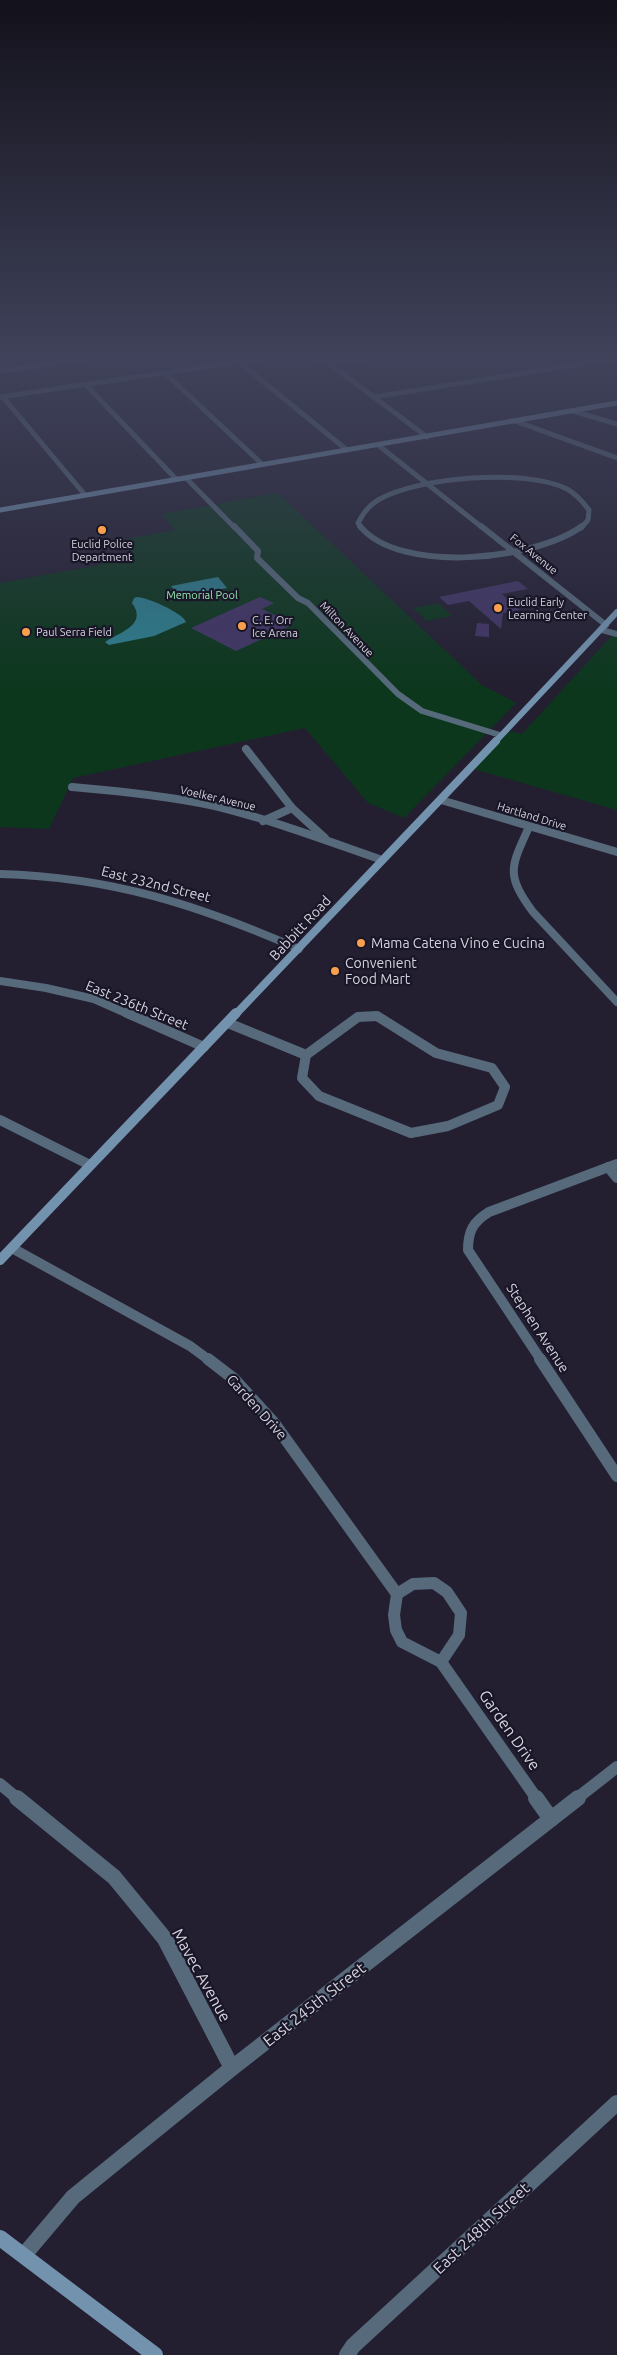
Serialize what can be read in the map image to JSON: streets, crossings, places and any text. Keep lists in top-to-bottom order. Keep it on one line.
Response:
{"streets":{"main road":["Babbitt Road"],"street":["Fox Avenue","Milton Avenue","Voelker Avenue","Hartland Drive","East 232nd Street","East 236th Street","Stephen Avenue","Garden Drive","Mavec Avenue","East 245th Street","East 248th Street"]},"crossings":[["Fox Avenue","Babbitt Road"],["Milton Avenue","Babbitt Road"],["Voelker Avenue","Babbitt Road"],["Hartland Drive","Babbitt Road"],["East 232nd Street","Babbitt Road"],["Babbitt Road","East 236th Street"],["Babbitt Road","Garden Drive"],["Garden Drive","East 245th Street"],["Mavec Avenue","East 245th Street"]],"parks":["Memorial Pool"],"places":["Euclid Police Department","Euclid Early Learning Center","C. E. Orr Ice Arena","Paul Serra Field","Mama Catena Vino e Cucina","Convenient Food Mart"]}
